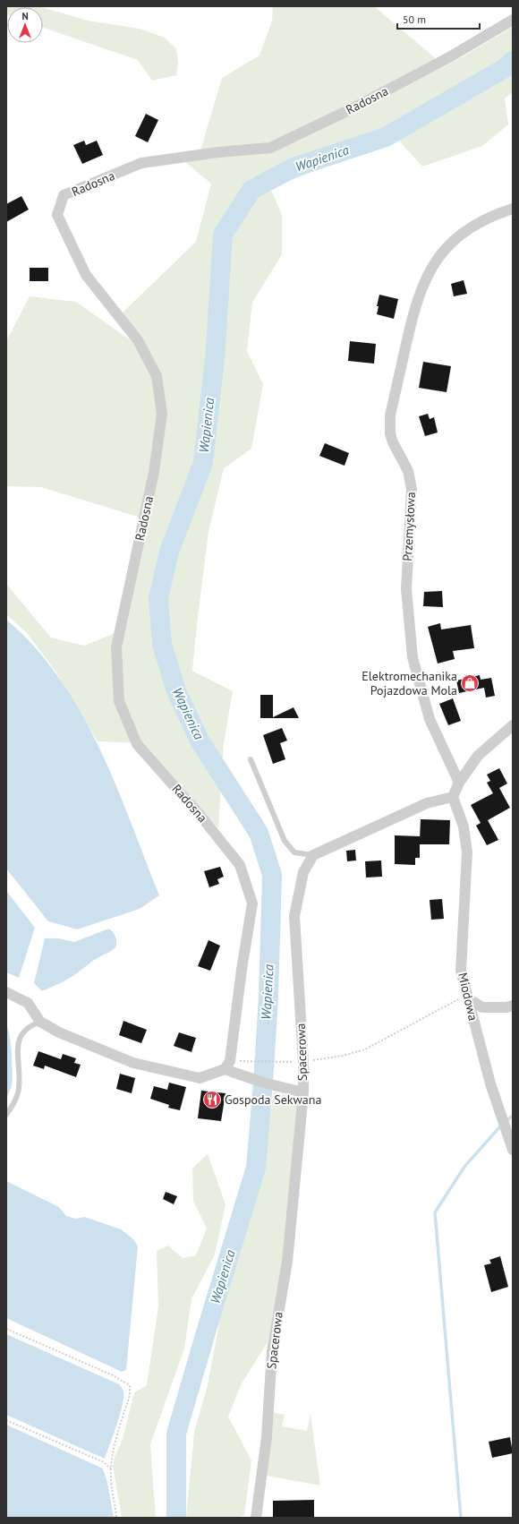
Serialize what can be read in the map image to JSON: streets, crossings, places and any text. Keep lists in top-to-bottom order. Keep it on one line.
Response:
{"streets":{"street":["Radosna","Przemysłowa","Miodowa","Spacerowa"]},"water":["Wapienica"],"places":{"shop":["Elektromechanika Pojazdowa Mola"],"restaurant":["Gospoda Sekwana"]},"scale_bar":"50 m","north":"top"}
